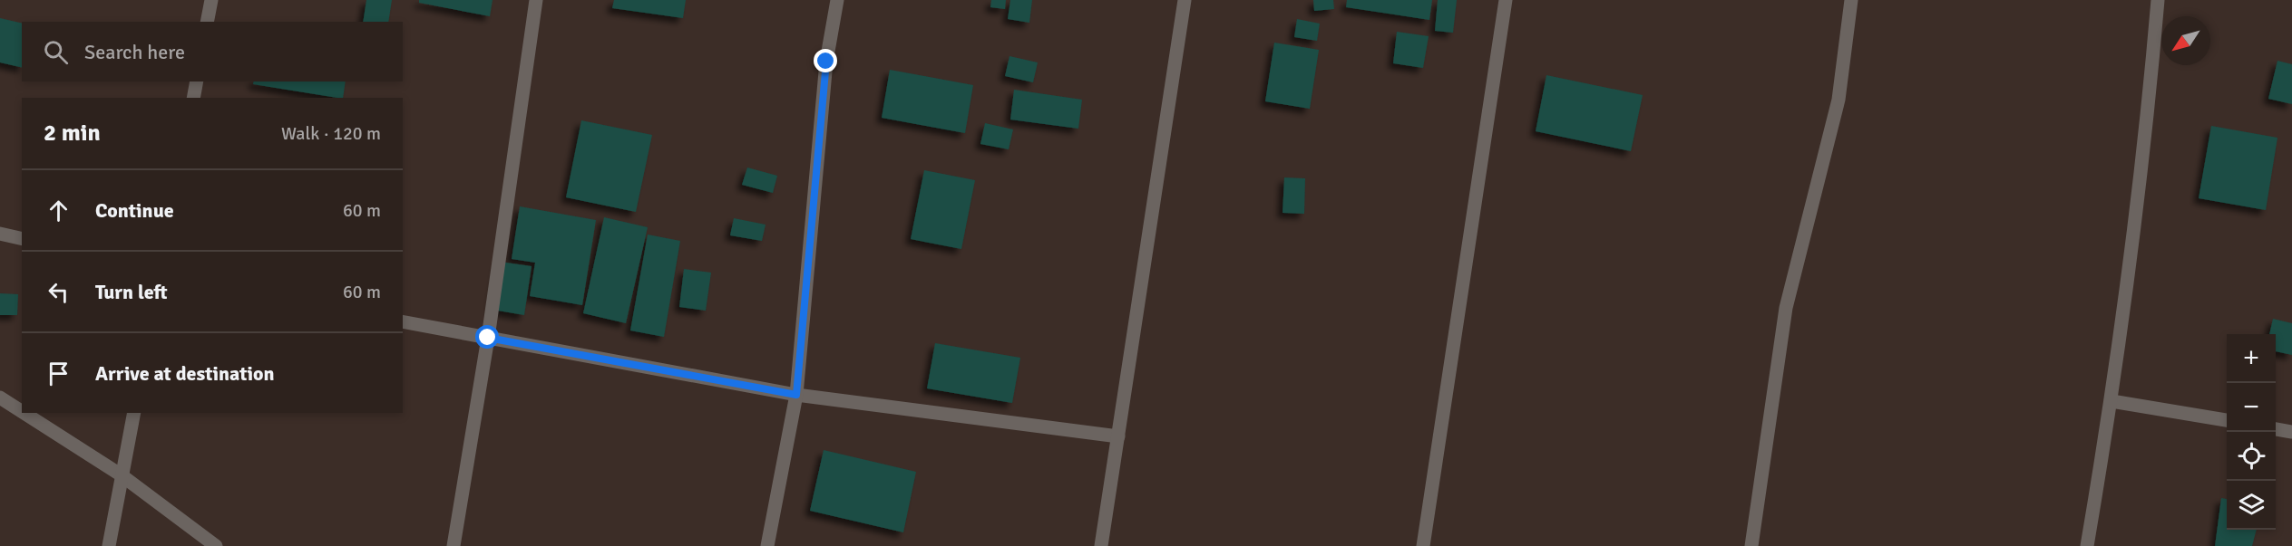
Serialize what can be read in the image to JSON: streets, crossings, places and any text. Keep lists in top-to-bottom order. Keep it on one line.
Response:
{"north":"bottom left","page":{"search":"Search here","heading":["2 min","Walk · 120 m"],"list":[["Continue","60 m"],["Turn left","60 m"],"Arrive at destination"],"map_buttons":["+","−"]}}
